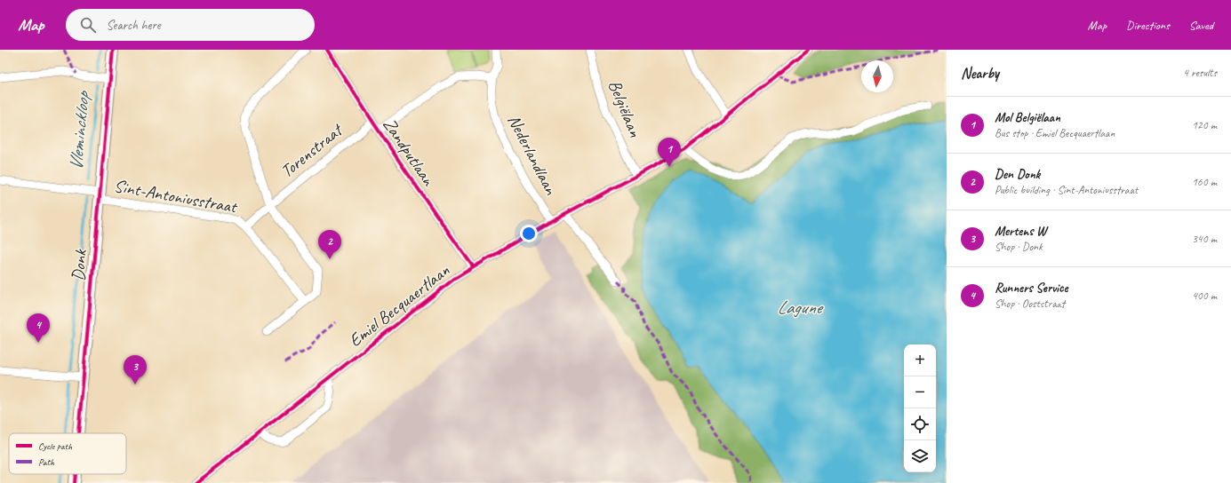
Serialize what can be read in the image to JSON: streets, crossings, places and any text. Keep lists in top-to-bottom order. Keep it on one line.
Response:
{"streets":{"main road":["Donk"],"street":["Belgiëlaan","Torenstraat","Zandputlaan","Nederlandlaan","Sint-Antoniusstraat","Emiel Becquaertlaan"]},"crossings":[["Belgiëlaan","Emiel Becquaertlaan"],["Torenstraat","Zandputlaan"],["Torenstraat","Sint-Antoniusstraat"],["Zandputlaan","Emiel Becquaertlaan"],["Nederlandlaan","Emiel Becquaertlaan"],["Sint-Antoniusstraat","Donk"]],"water":["Vleminckloop","Lagune"],"legend":["Cycle path","Path"],"north":"bottom","page":{"header":"Map","search":"Search here","nav":["Map","Directions","Saved"],"heading":["Nearby","4 results"],"list":[{"mark":"1","name":"Mol Belgiëlaan","note":"Bus stop · Emiel Becquaertlaan","value":"120 m"},{"mark":"2","name":"Den Donk","note":"Public building · Sint-Antoniusstraat","value":"160 m"},{"mark":"3","name":"Mertens W","note":"Shop · Donk","value":"340 m"},{"mark":"4","name":"Runners Service","note":"Shop · Ooststraat","value":"400 m"}],"pins":["1","2","4","3"],"map_buttons":["+","−"]}}
